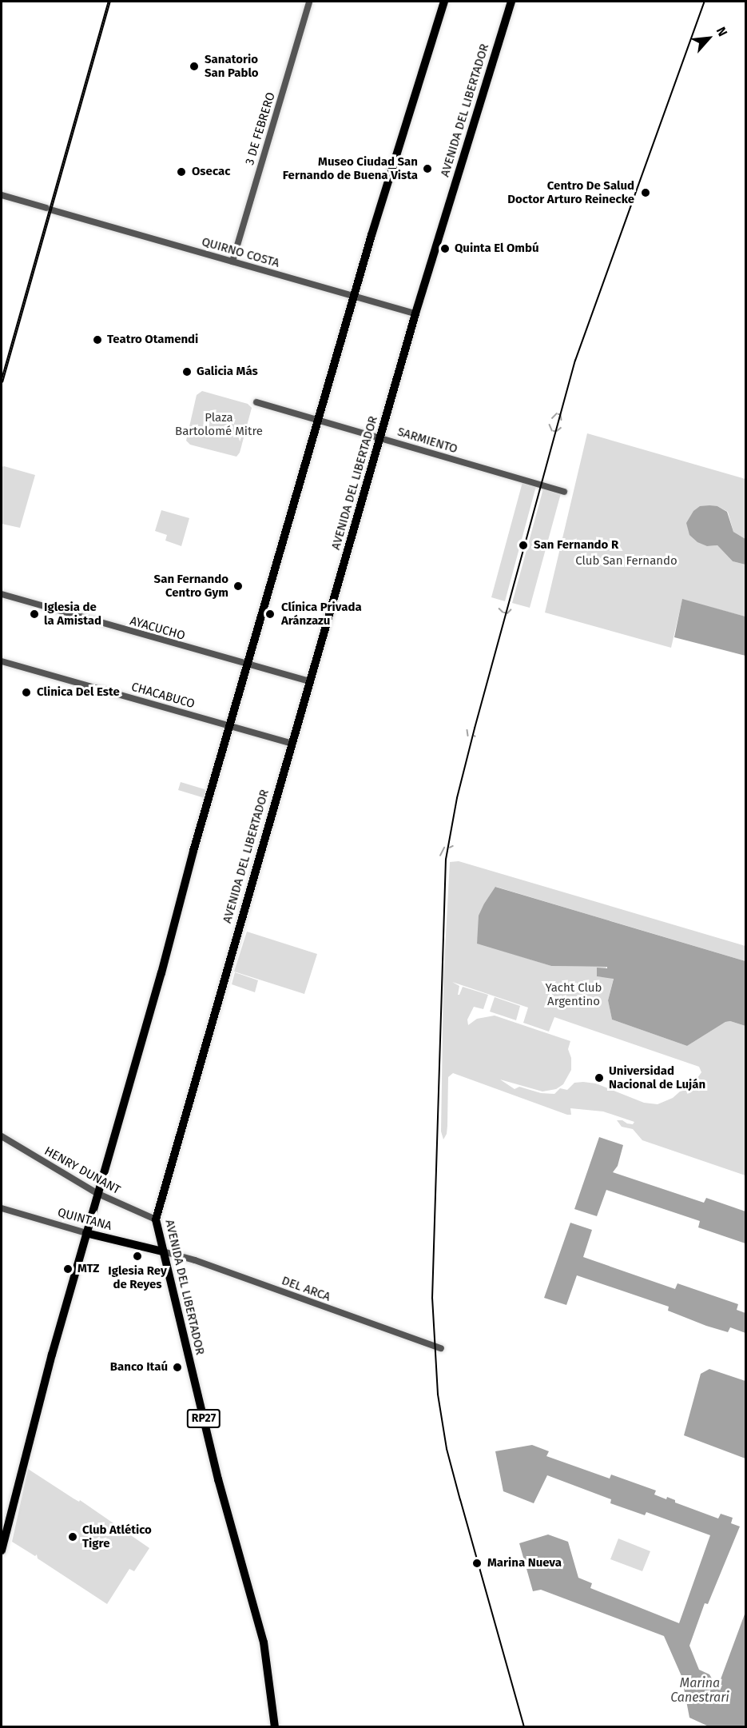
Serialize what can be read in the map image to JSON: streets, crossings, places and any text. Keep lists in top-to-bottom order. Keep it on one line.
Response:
{"streets":{"main road":["AVENIDA DEL LIBERTADOR","QUINTANA","RP27"],"street":["3 DE FEBRERO","QUIRNO COSTA","SARMIENTO","AYACUCHO","CHACABUCO","HENRY DUNANT","DEL ARCA"]},"crossings":[["AVENIDA DEL LIBERTADOR","QUIRNO COSTA"],["AVENIDA DEL LIBERTADOR","SARMIENTO"],["AVENIDA DEL LIBERTADOR","AYACUCHO"],["AVENIDA DEL LIBERTADOR","CHACABUCO"],["AVENIDA DEL LIBERTADOR","HENRY DUNANT"],["AVENIDA DEL LIBERTADOR","QUINTANA"],["AVENIDA DEL LIBERTADOR","DEL ARCA"],["AVENIDA DEL LIBERTADOR","RP27"],["3 DE FEBRERO","QUIRNO COSTA"],["HENRY DUNANT","RP27"],["QUINTANA","DEL ARCA"],["QUINTANA","RP27"]],"water":["Marina Canestrari"],"parks":["Plaza Bartolomé Mitre","Club San Fernando","Yacht Club Argentino"],"places":["Sanatorio San Pablo","Museo Ciudad San Fernando de Buena Vista","Osecac","Centro De Salud Doctor Arturo Reinecke","Quinta El Ombú","Teatro Otamendi","Galicia Más","San Fernando R","San Fernando Centro Gym","Iglesia de la Amistad","Clínica Privada Aránzazu","Clinica Del Este","Universidad Nacional de Luján","Iglesia Rey de Reyes","MTZ","Banco Itaú","Club Atlético Tigre","Marina Nueva"],"north":"top right"}
